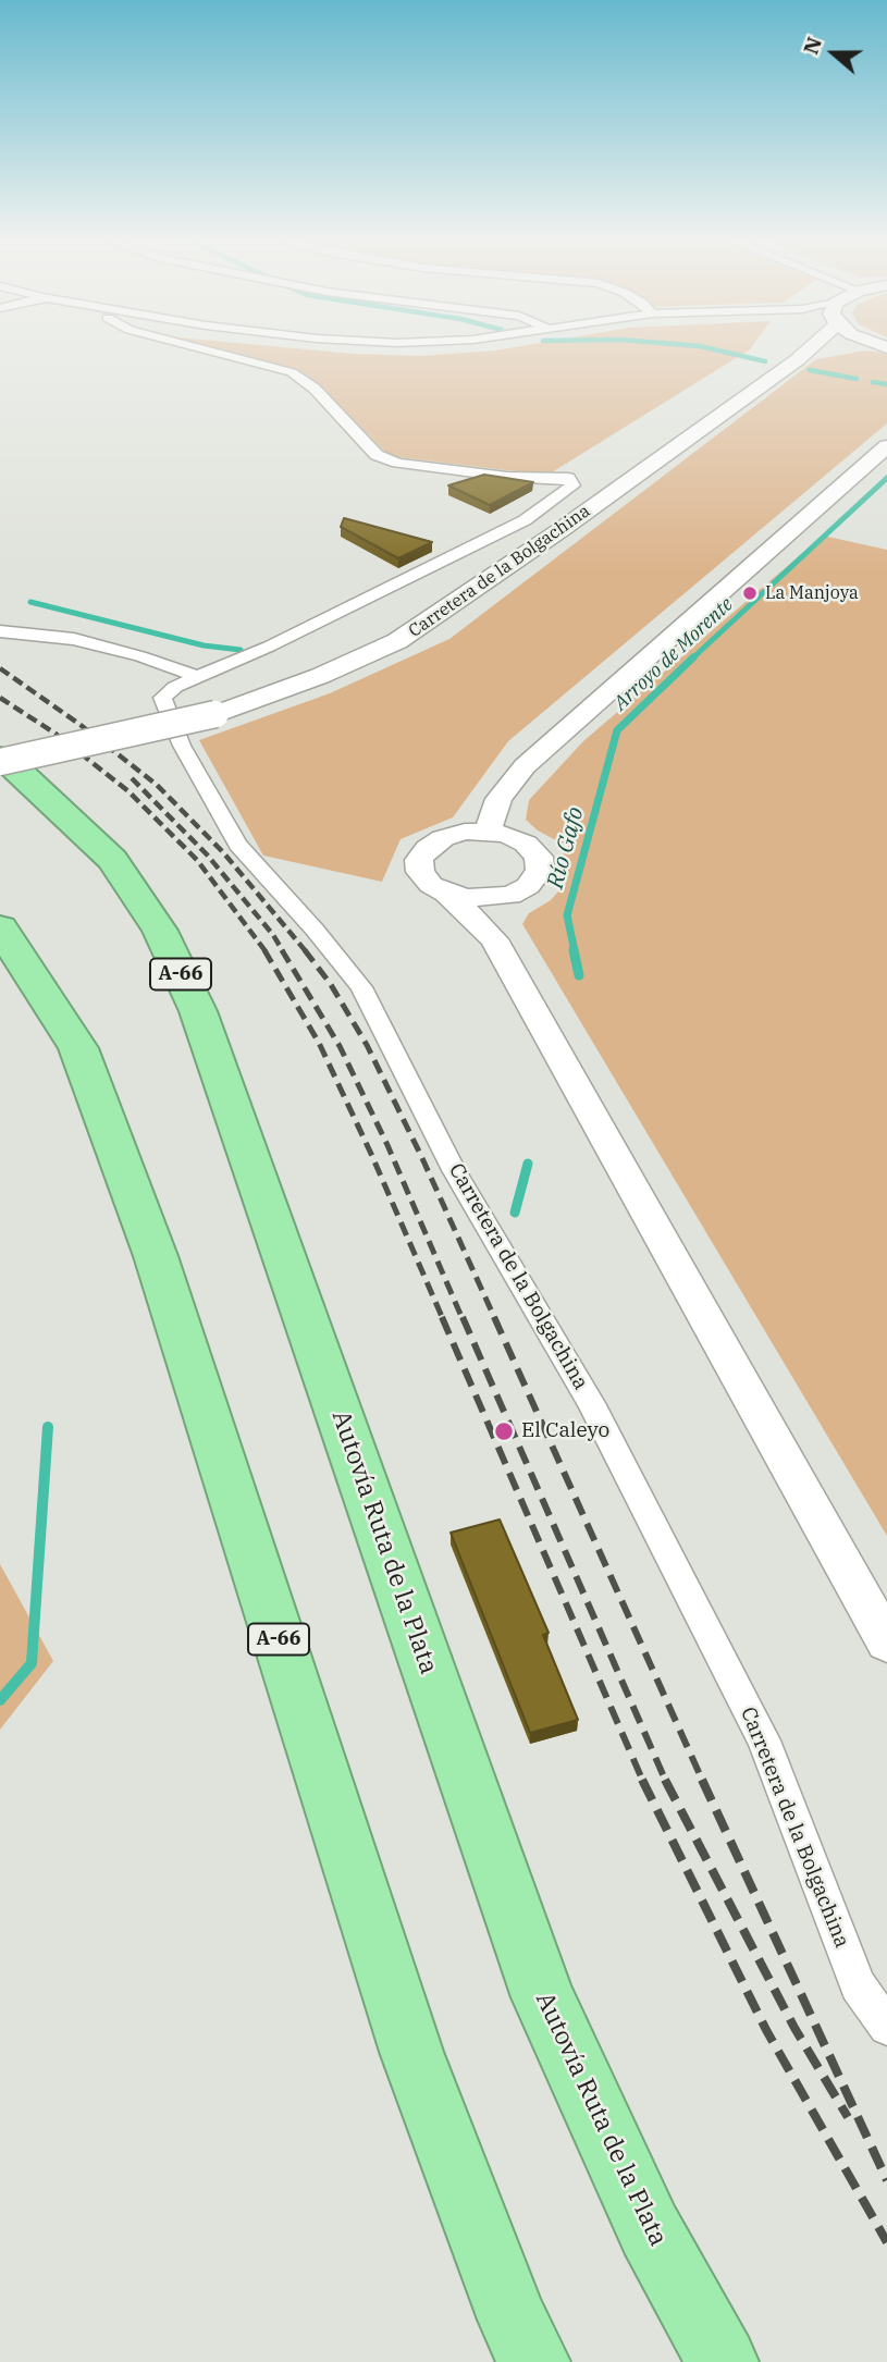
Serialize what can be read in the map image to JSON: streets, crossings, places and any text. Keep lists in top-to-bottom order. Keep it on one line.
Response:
{"streets":{"highway":["A-66","Autovía Ruta de la Plata"],"street":["Carretera de la Bolgachina"]},"crossings":[["Carretera de la Bolgachina","Autovía Ruta de la Plata"]],"water":["Arroyo de Morente","Río Gafo"],"places":["La Manjoya","El Caleyo"],"north":"left"}
